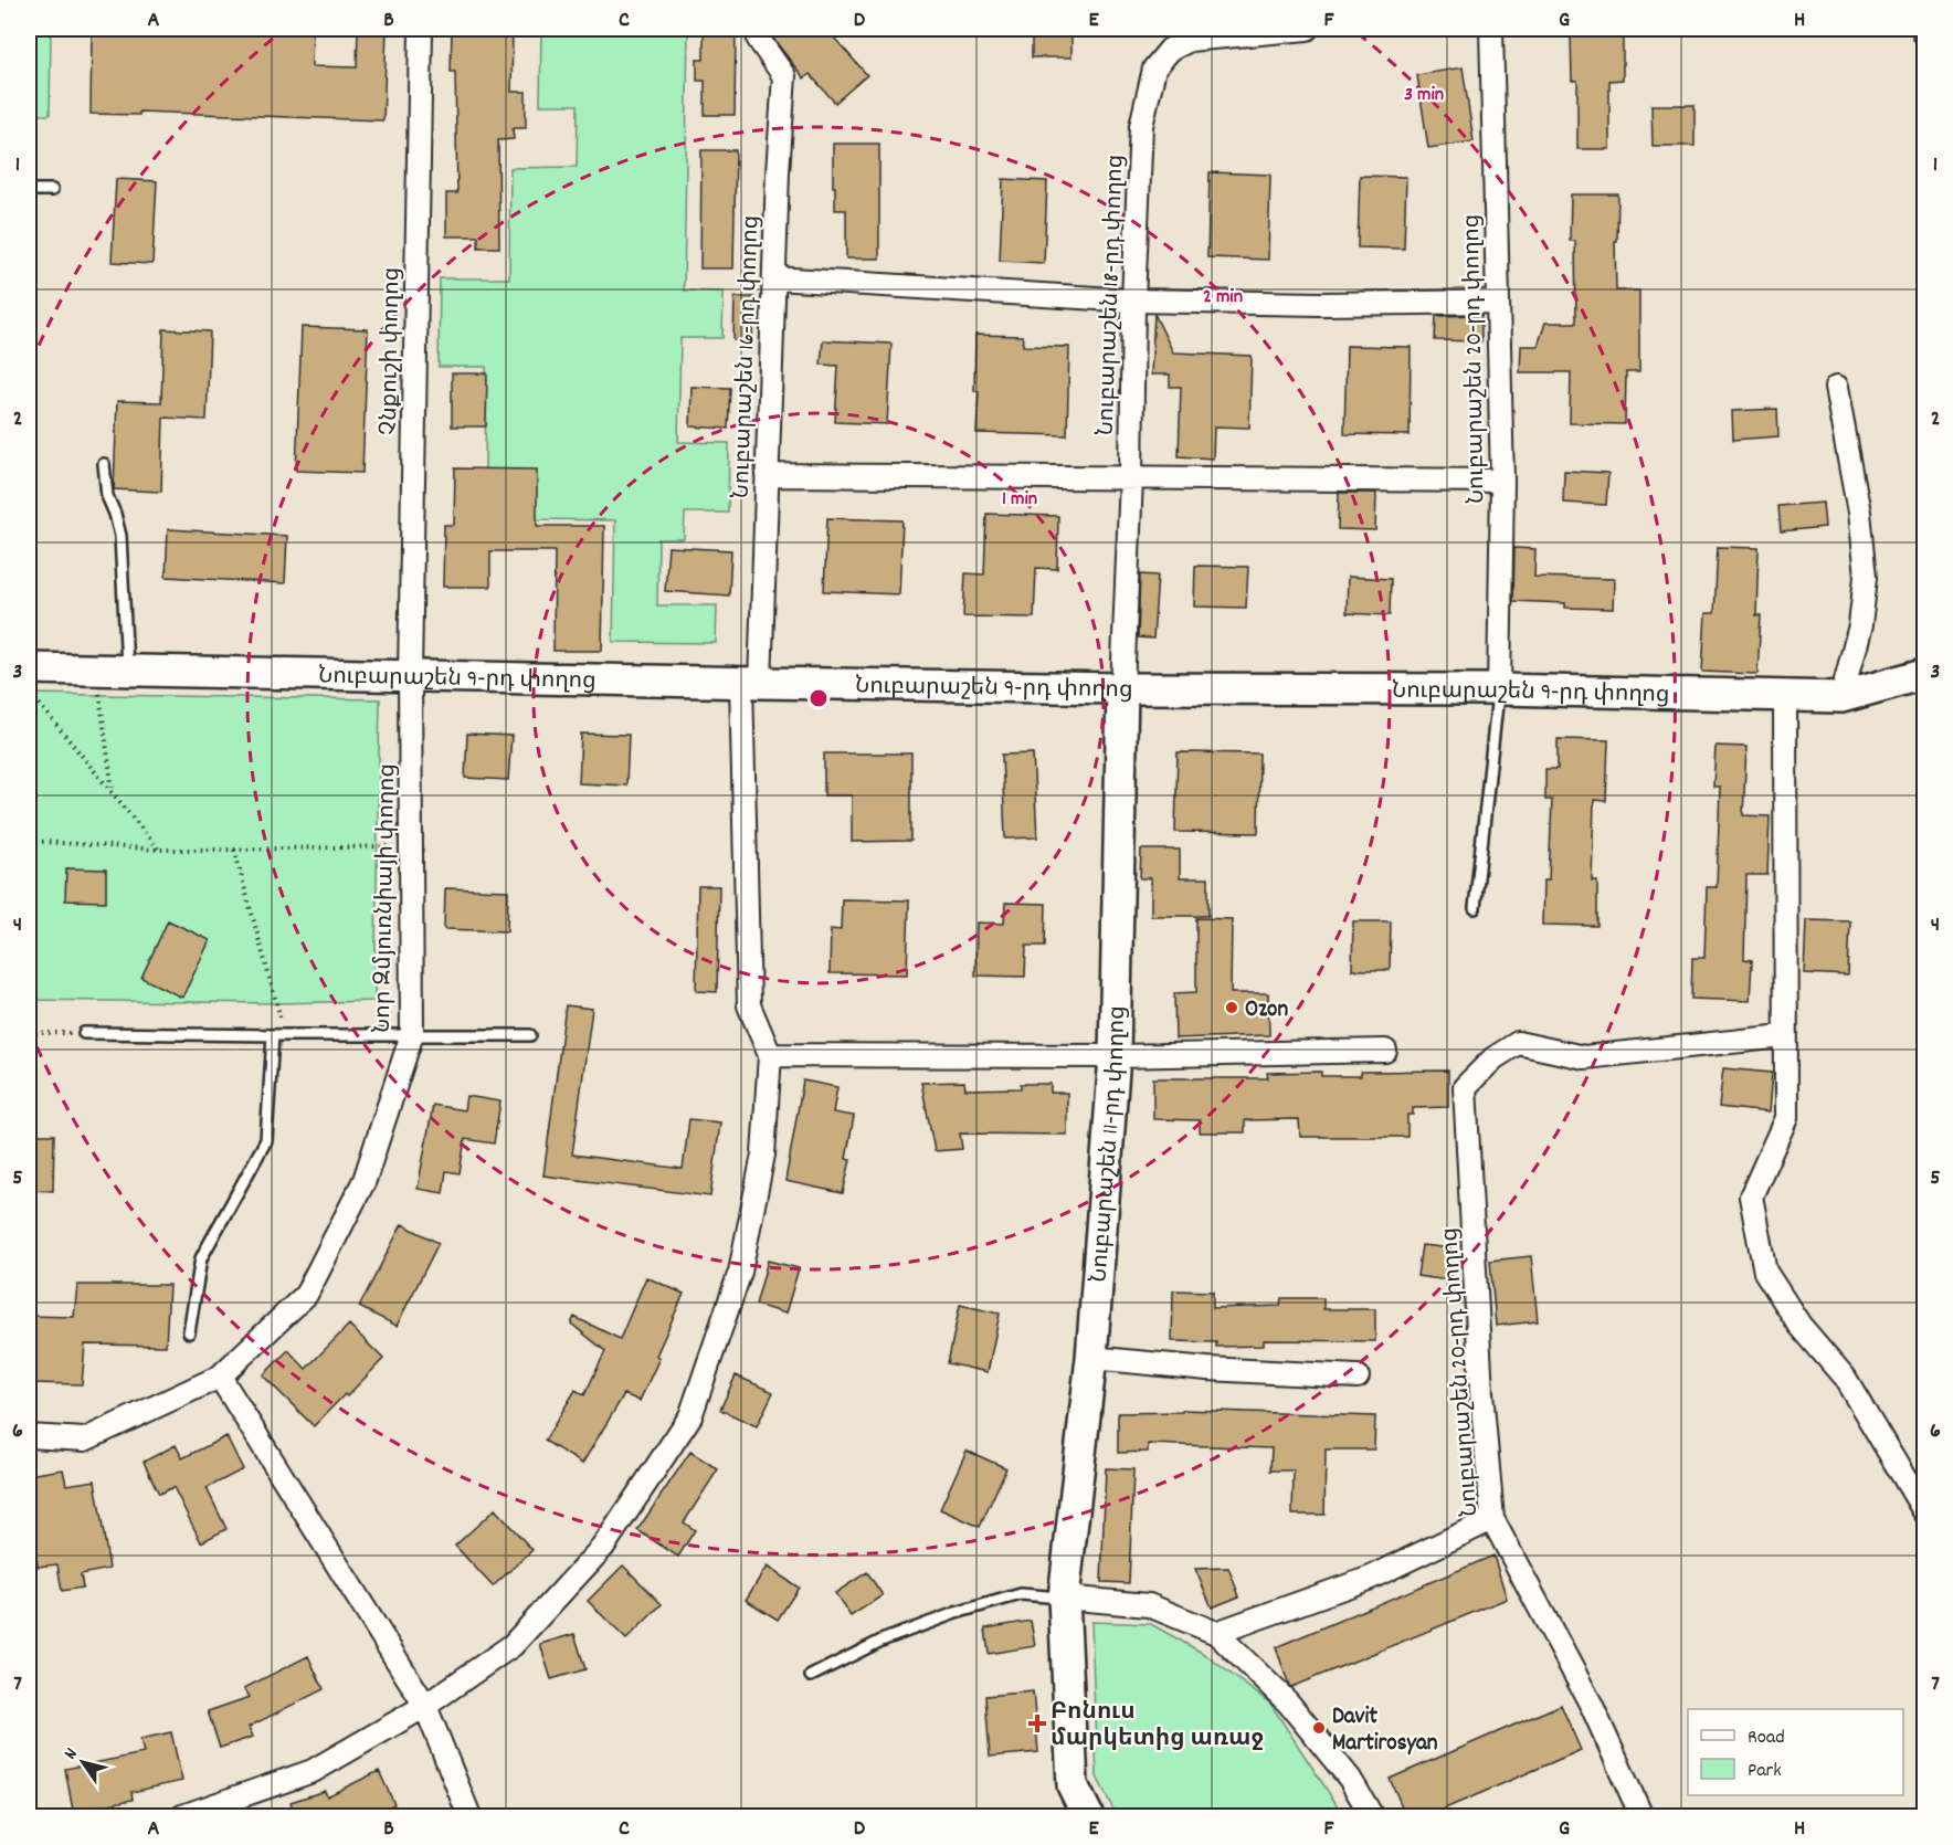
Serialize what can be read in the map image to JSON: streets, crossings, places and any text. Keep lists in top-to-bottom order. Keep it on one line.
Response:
{"streets":{"main road":["Նուբարաշեն 9-րդ փողոց","Նուբարաշեն 11-րդ փողոց"],"street":["Նուբարաշեն 18-րդ փողոց","Չնքուշի փողոց","Նուբարաշեն 16-րդ փողոց","Նուբարաշեն 20-րդ փողոց","Նոր Զմյուռնիայի փողոց"]},"crossings":[["Նուբարաշեն 18-րդ փողոց","Նուբարաշեն 9-րդ փողոց"],["Նուբարաշեն 18-րդ փողոց","Նուբարաշեն 11-րդ փողոց"],["Չնքուշի փողոց","Նուբարաշեն 9-րդ փողոց"],["Չնքուշի փողոց","Նոր Զմյուռնիայի փողոց"],["Նուբարաշեն 16-րդ փողոց","Նուբարաշեն 9-րդ փողոց"],["Նուբարաշեն 20-րդ փողոց","Նուբարաշեն 9-րդ փողոց"],["Նուբարաշեն 9-րդ փողոց","Նոր Զմյուռնիայի փողոց"],["Նուբարաշեն 9-րդ փողոց","Նուբարաշեն 11-րդ փողոց"]],"places":{"other":["Ozon","Davit Martirosyan"],"health":["Բոնուս մարկետից առաջ"]},"legend":["Road","Park"],"north":"top left","grid":{"columns":["A","B","C","D","E","F","G","H"],"rows":["1","2","3","4","5","6","7"]},"rings":["3 min","2 min","1 min"]}
